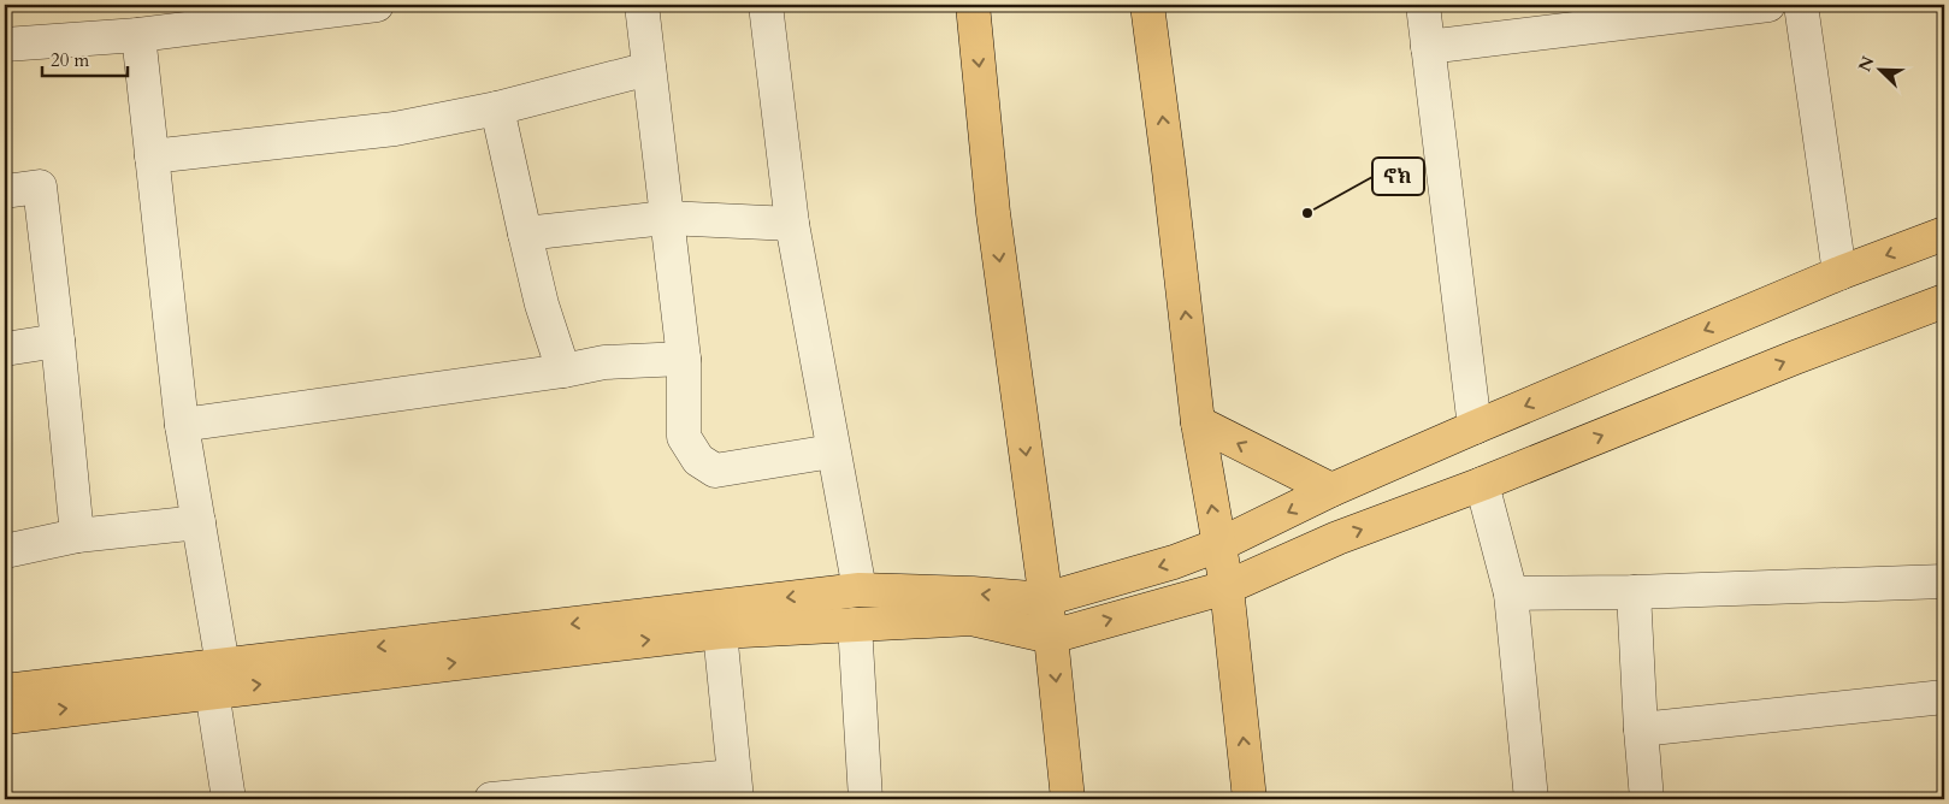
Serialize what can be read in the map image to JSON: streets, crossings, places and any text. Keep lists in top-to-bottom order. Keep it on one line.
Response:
{"places":["ኖክ"],"scale_bar":"20 m","north":"top left"}
